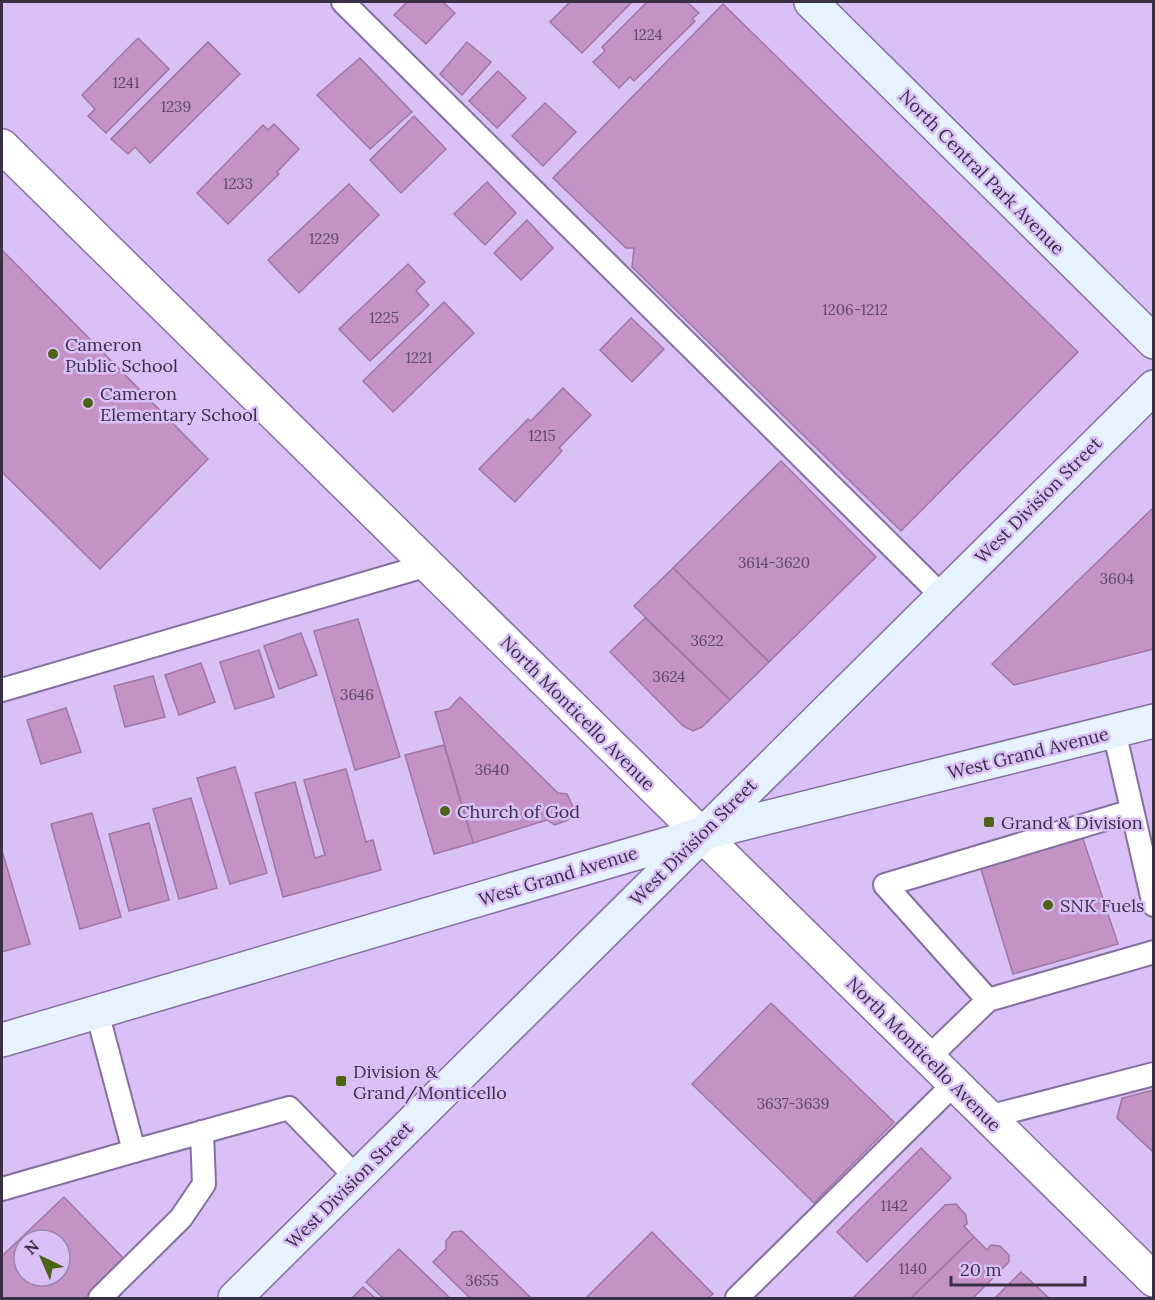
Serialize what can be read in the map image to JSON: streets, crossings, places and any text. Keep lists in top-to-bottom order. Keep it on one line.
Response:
{"streets":{"main road":["North Central Park Avenue","West Division Street","West Grand Avenue"],"street":["North Monticello Avenue"]},"crossings":[["West Division Street","North Monticello Avenue"],["West Division Street","West Grand Avenue"],["North Monticello Avenue","West Grand Avenue"]],"places":{"other":["Cameron Public School","Cameron Elementary School","Church of God","SNK Fuels"],"transit":["Grand & Division","Division & Grand/Monticello"]},"house_numbers":["1224","1241","1239","1233","1229","1206-1212","1225","1221","1215","3614-3620","3604","3622","3624","3646","3640","3637-3639","1142","1140","3655"],"scale_bar":"20 m","north":"top left"}
